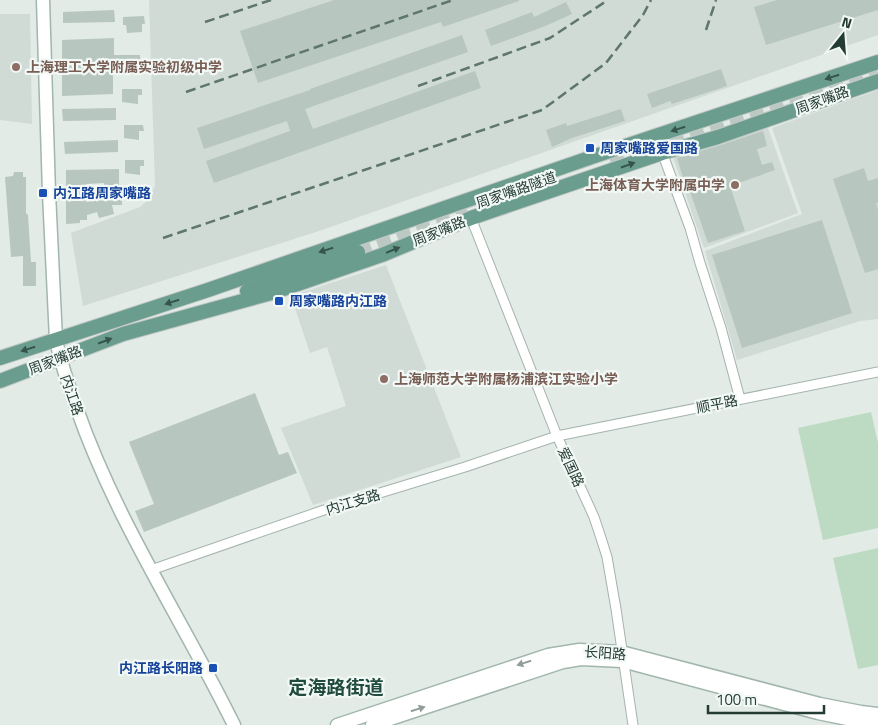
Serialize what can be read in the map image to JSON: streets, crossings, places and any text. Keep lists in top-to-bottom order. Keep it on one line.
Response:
{"streets":{"main road":["周家嘴路","周家嘴路隧道","内江路","长阳路"],"street":["顺平路","爱国路","内江支路"]},"crossings":[["周家嘴路","周家嘴路隧道"],["周家嘴路","内江路"],["周家嘴路","爱国路"],["内江路","内江支路"],["顺平路","爱国路"],["顺平路","内江支路"],["爱国路","内江支路"],["爱国路","长阳路"]],"districts":["定海路街道"],"places":{"other":["上海理工大学附属实验初级中学","上海体育大学附属中学","上海师范大学附属杨浦滨江实验小学"],"transit":["周家嘴路爱国路","内江路周家嘴路","周家嘴路内江路","内江路长阳路"]},"scale_bar":"100 m","north":"top"}
